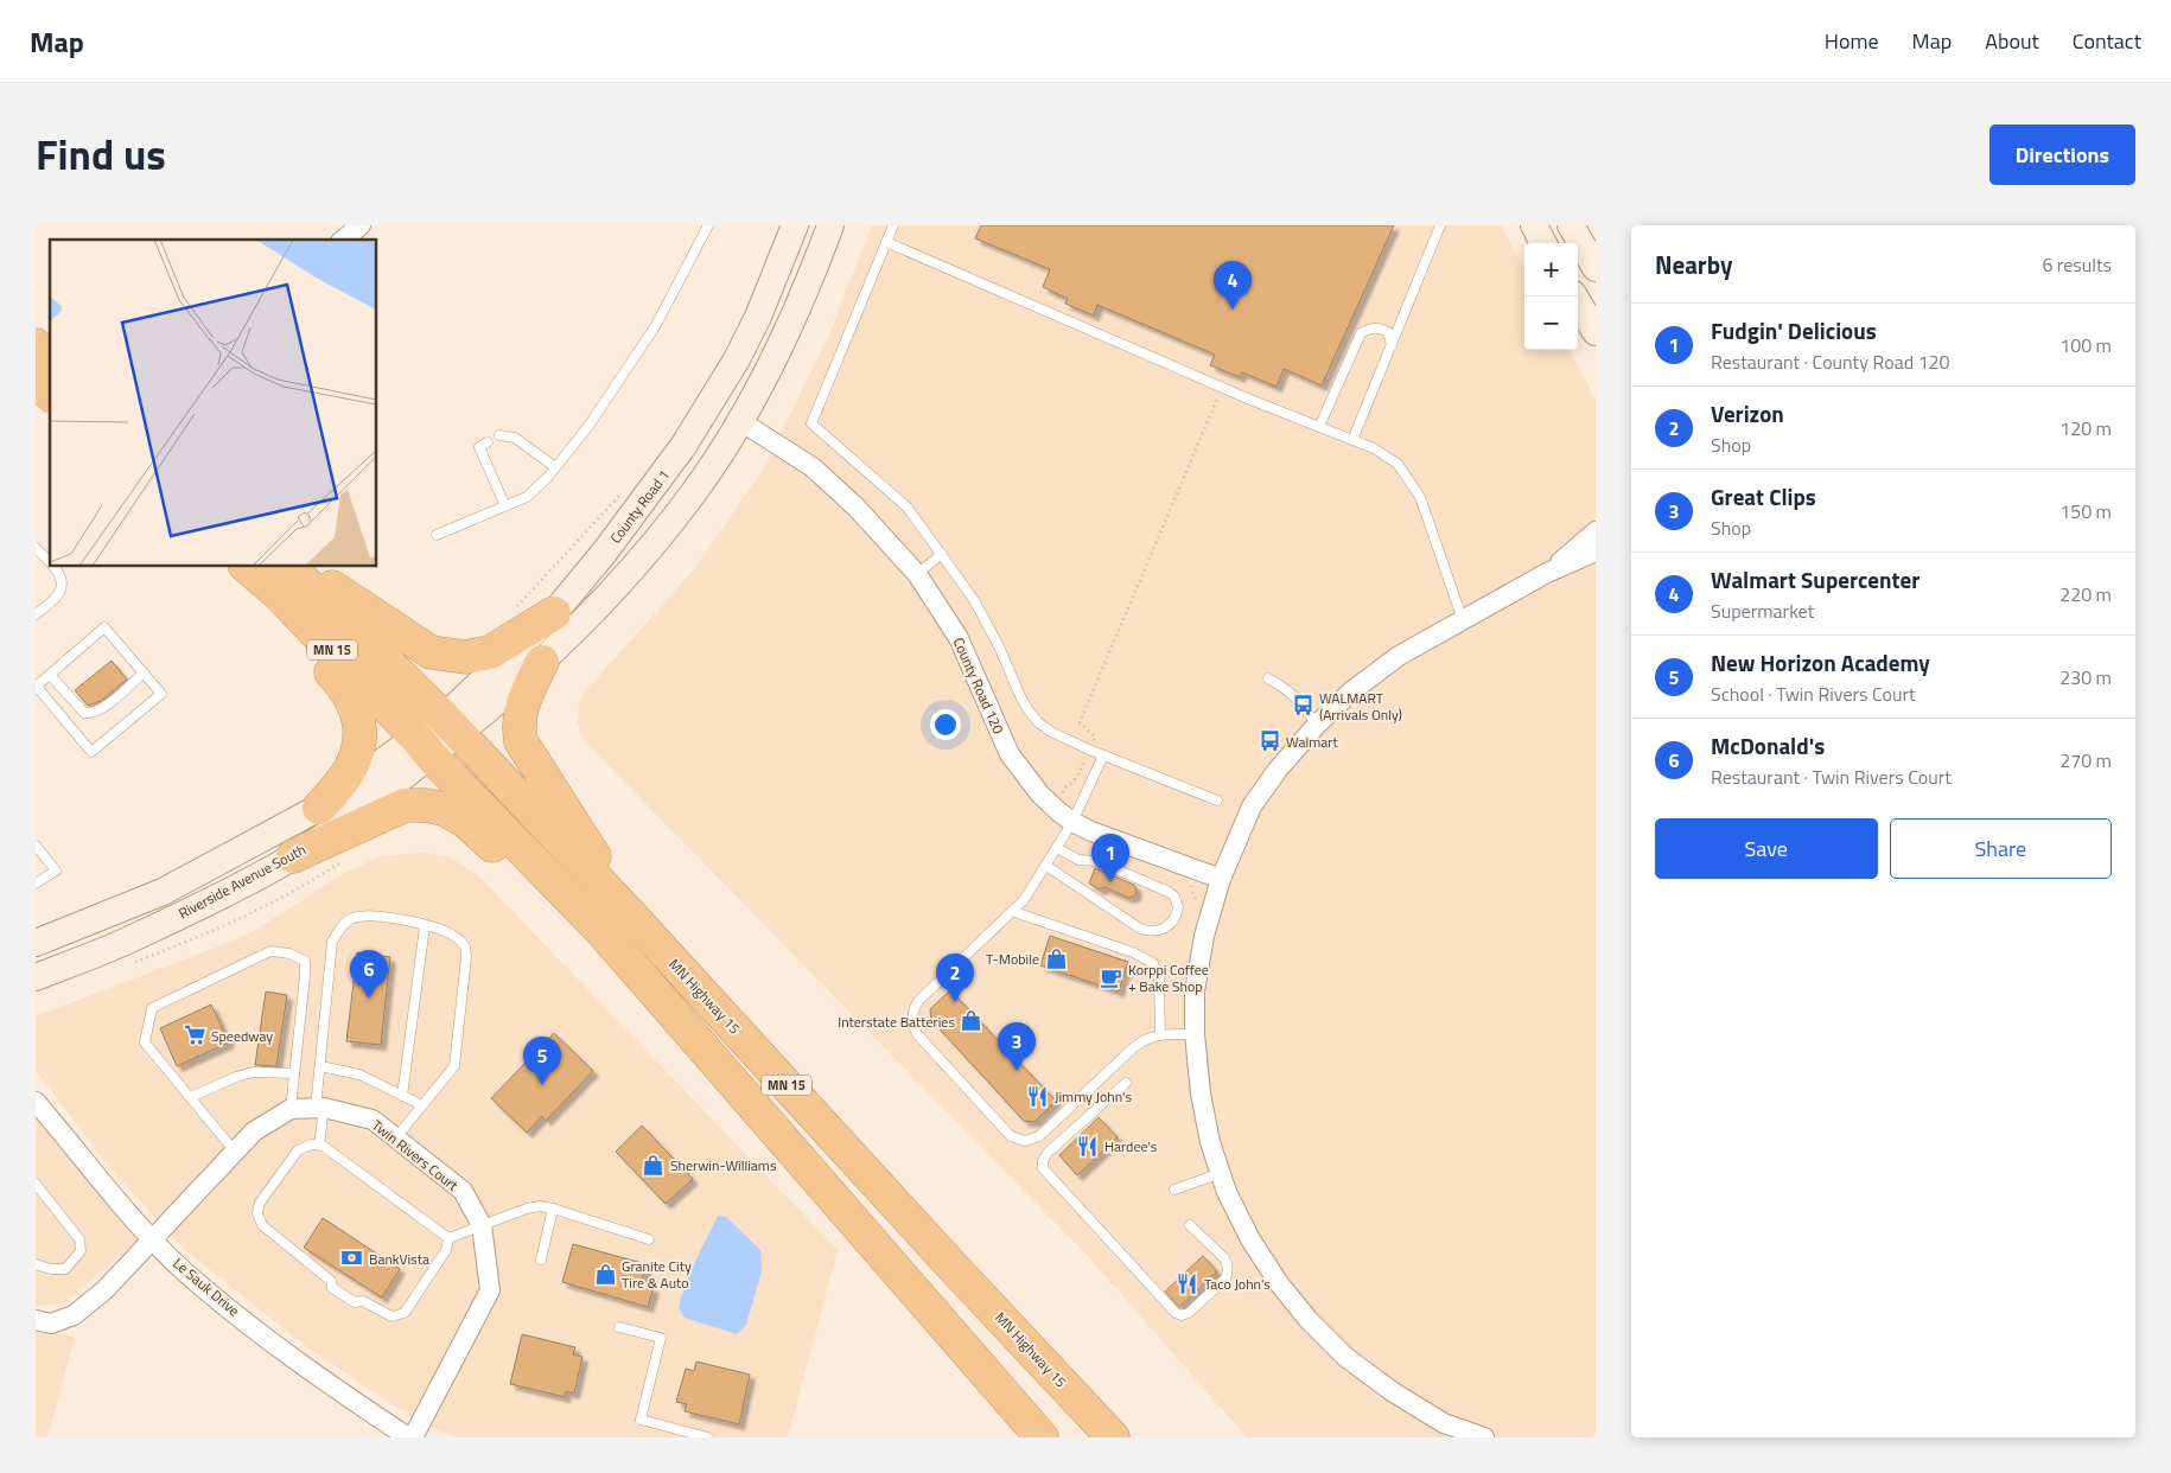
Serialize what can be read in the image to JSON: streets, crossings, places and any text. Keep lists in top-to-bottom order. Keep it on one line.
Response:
{"streets":{"highway":["MN 15","MN Highway 15"],"street":["County Road 1","County Road 120","Riverside Avenue South","Twin Rivers Court","Le Sauk Drive"]},"crossings":[["County Road 1","MN 15"],["County Road 1","County Road 120"],["County Road 1","Riverside Avenue South"],["County Road 1","MN Highway 15"],["MN 15","Riverside Avenue South"],["Twin Rivers Court","Le Sauk Drive"]],"places":{"bus stop":["WALMART (Arrivals Only)","Walmart"],"shop":["T-Mobile","Interstate Batteries","Sherwin-Williams","Granite City Tire & Auto"],"cafe":["Korppi Coffee + Bake Shop"],"supermarket":["Speedway"],"restaurant":["Jimmy John's","Hardee's","Taco John's"],"bank":["BankVista"]},"page":{"header":"Map","nav":["Home","Map","About","Contact"],"title":"Find us","buttons":["Directions",["Save","Share"]],"heading":["Nearby","6 results"],"map_buttons":["+","−"],"pins":["4","1","6","2","3","5"],"list":[{"mark":"1","name":"Fudgin' Delicious","note":"Restaurant · County Road 120","value":"100 m"},{"mark":"2","name":"Verizon","note":"Shop","value":"120 m"},{"mark":"3","name":"Great Clips","note":"Shop","value":"150 m"},{"mark":"4","name":"Walmart Supercenter","note":"Supermarket","value":"220 m"},{"mark":"5","name":"New Horizon Academy","note":"School · Twin Rivers Court","value":"230 m"},{"mark":"6","name":"McDonald's","note":"Restaurant · Twin Rivers Court","value":"270 m"}]}}
